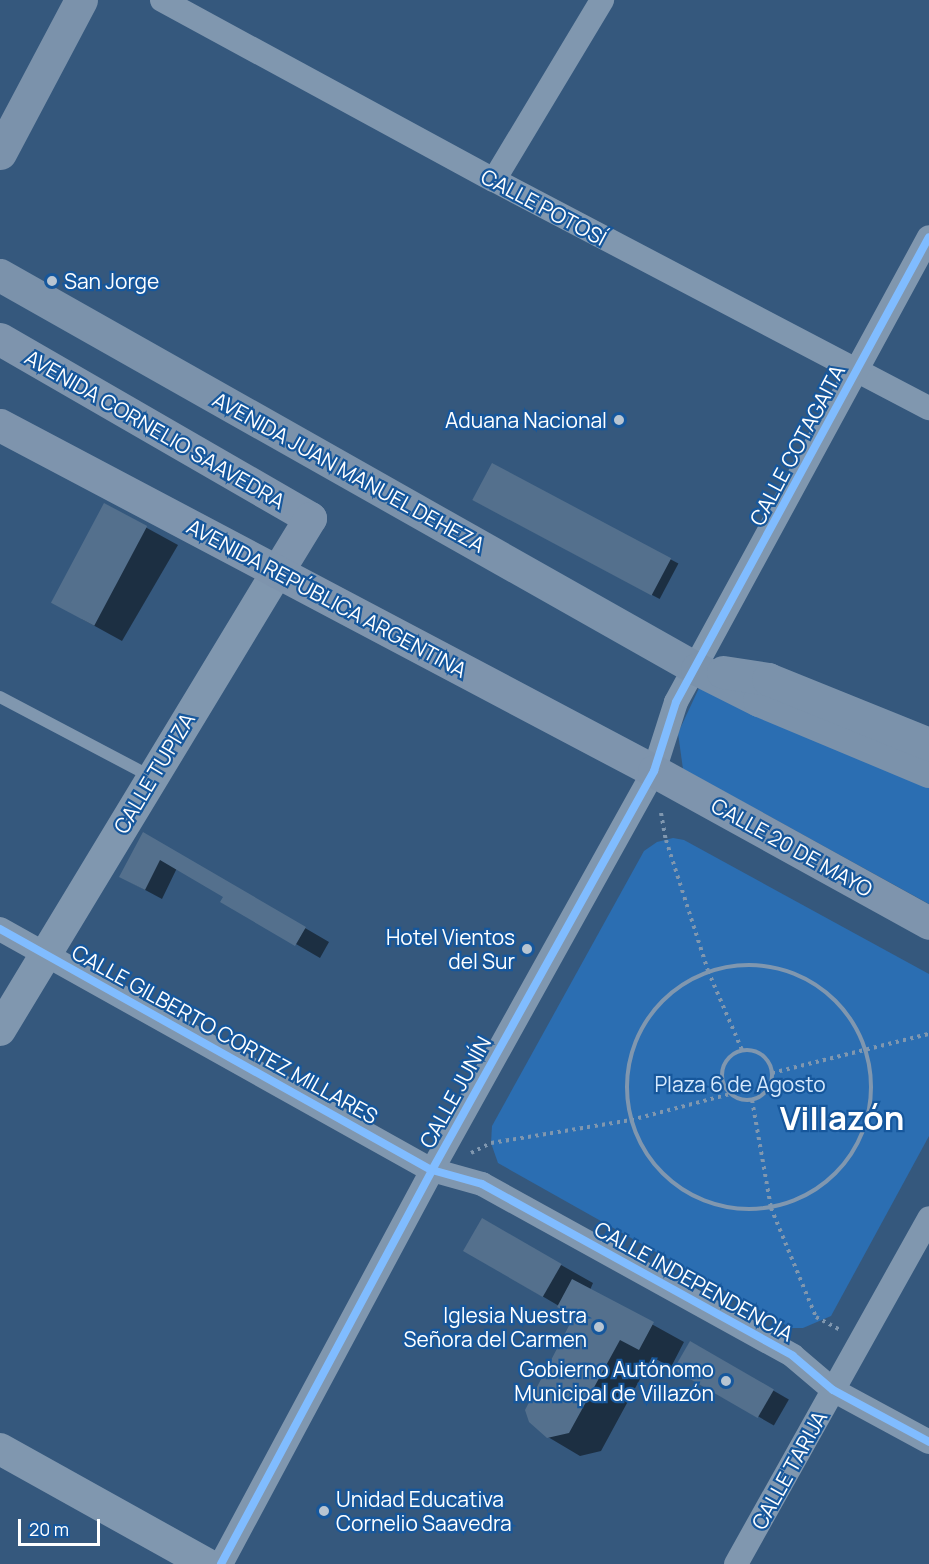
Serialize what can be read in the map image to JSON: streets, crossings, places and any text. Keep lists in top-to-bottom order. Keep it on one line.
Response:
{"streets":{"highway":["AVENIDA CORNELIO SAAVEDRA","AVENIDA REPÚBLICA ARGENTINA","CALLE TUPIZA","CALLE 20 DE MAYO"],"main road":["AVENIDA JUAN MANUEL DEHEZA"],"street":["CALLE POTOSÍ","CALLE COTAGAITA","CALLE GILBERTO CORTEZ MILLARES","CALLE JUNÍN","CALLE INDEPENDENCIA","CALLE TARIJA"]},"crossings":[["CALLE POTOSÍ","CALLE COTAGAITA"],["AVENIDA CORNELIO SAAVEDRA","CALLE TUPIZA"],["CALLE COTAGAITA","AVENIDA JUAN MANUEL DEHEZA"],["CALLE COTAGAITA","CALLE JUNÍN"],["AVENIDA JUAN MANUEL DEHEZA","CALLE JUNÍN"],["AVENIDA REPÚBLICA ARGENTINA","CALLE TUPIZA"],["AVENIDA REPÚBLICA ARGENTINA","CALLE 20 DE MAYO"],["AVENIDA REPÚBLICA ARGENTINA","CALLE JUNÍN"],["CALLE TUPIZA","CALLE GILBERTO CORTEZ MILLARES"],["CALLE 20 DE MAYO","CALLE JUNÍN"],["CALLE GILBERTO CORTEZ MILLARES","CALLE JUNÍN"],["CALLE GILBERTO CORTEZ MILLARES","CALLE INDEPENDENCIA"],["CALLE JUNÍN","CALLE INDEPENDENCIA"],["CALLE INDEPENDENCIA","CALLE TARIJA"]],"districts":["Villazón"],"parks":["Plaza 6 de Agosto"],"places":["San Jorge","Aduana Nacional","Hotel Vientos del Sur","Iglesia Nuestra Señora del Carmen","Gobierno Autónomo Municipal de Villazón","Unidad Educativa Cornelio Saavedra"],"scale_bar":"20 m"}
